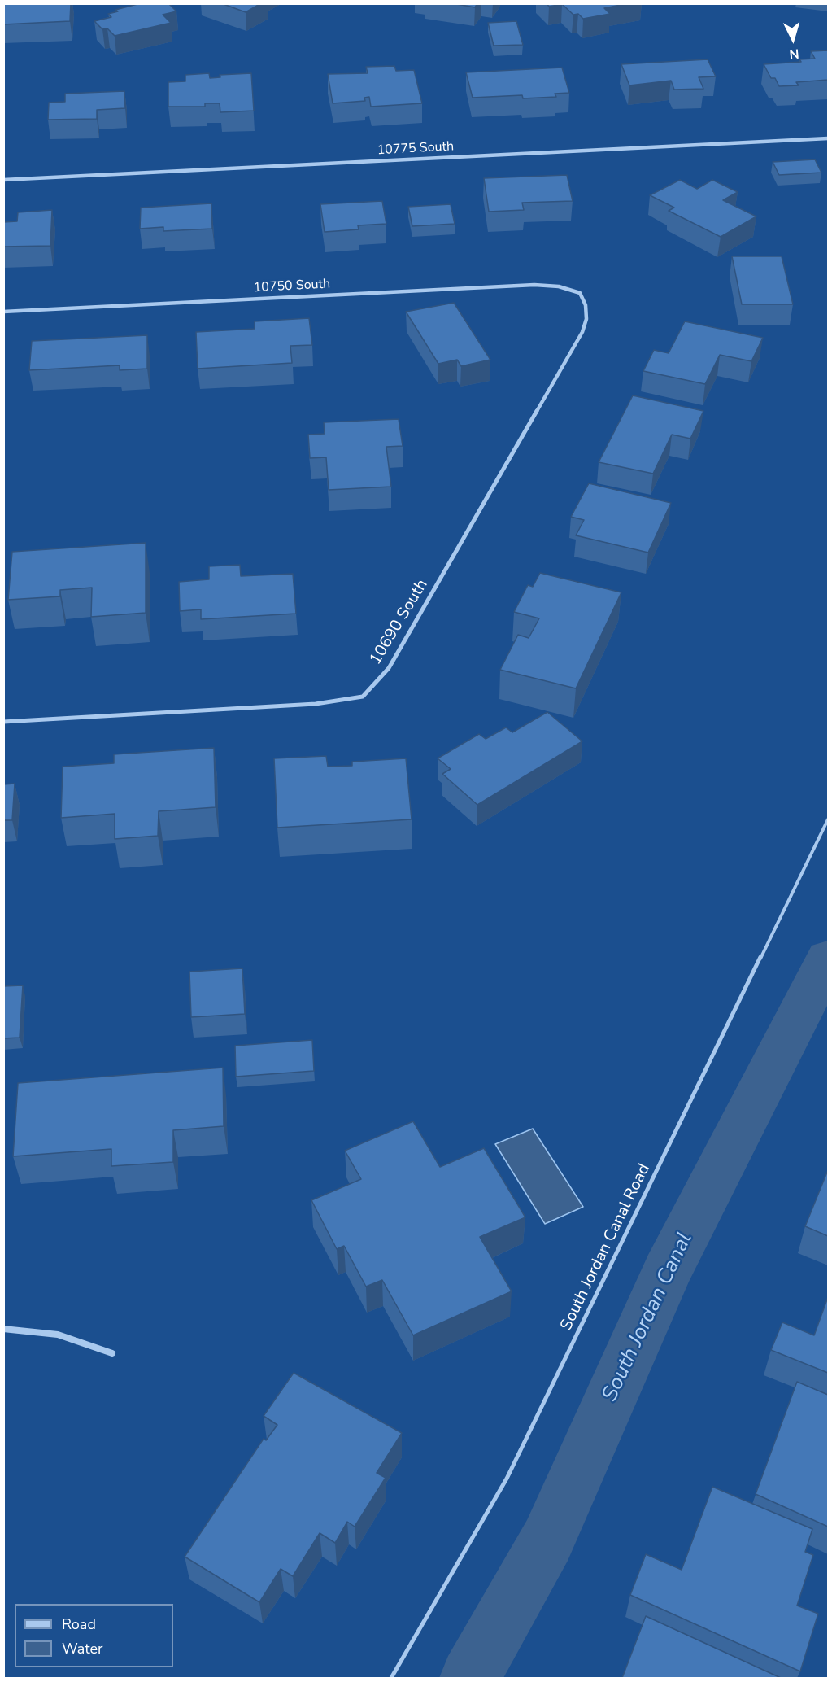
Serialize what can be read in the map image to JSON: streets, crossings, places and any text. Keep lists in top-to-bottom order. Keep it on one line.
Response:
{"streets":{"street":["10775 South","10750 South","10690 South"],"lane":["South Jordan Canal Road"]},"crossings":[["10750 South","10690 South"]],"water":["South Jordan Canal"],"legend":["Road","Water"],"north":"bottom"}
